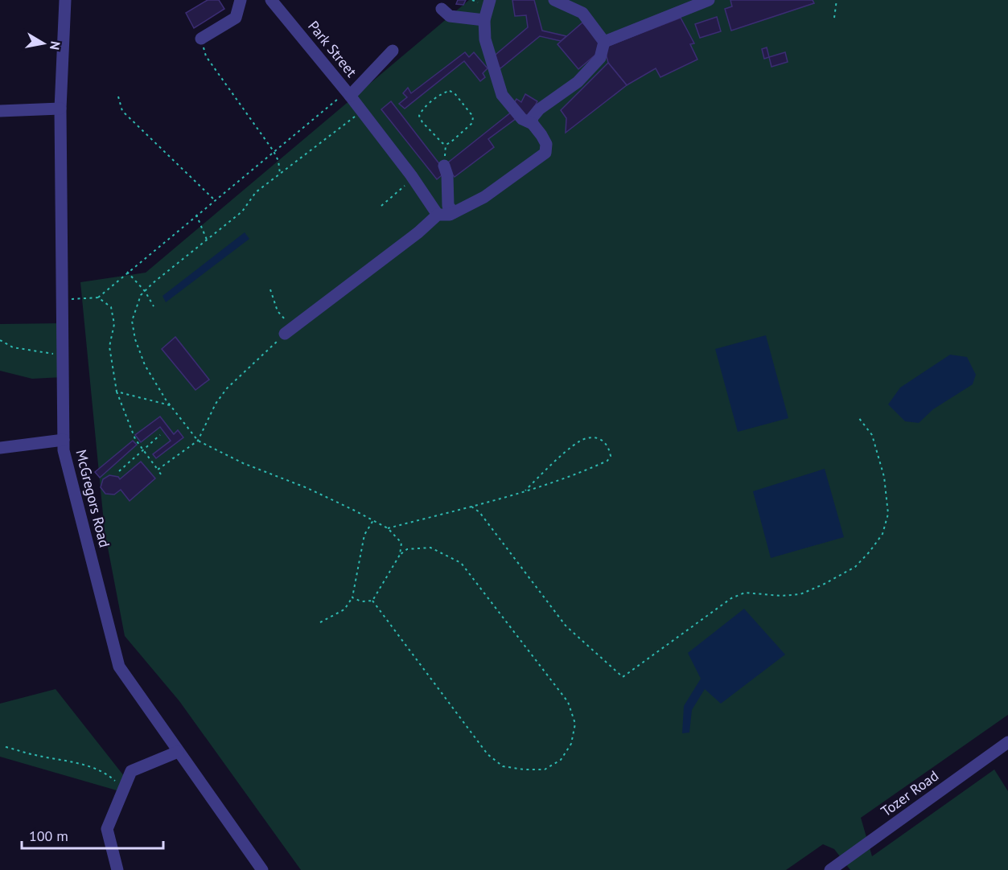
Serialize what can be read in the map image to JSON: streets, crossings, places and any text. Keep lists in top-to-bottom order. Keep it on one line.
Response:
{"streets":{"street":["Park Street","McGregors Road","Tozer Road"]},"scale_bar":"100 m","north":"right"}
